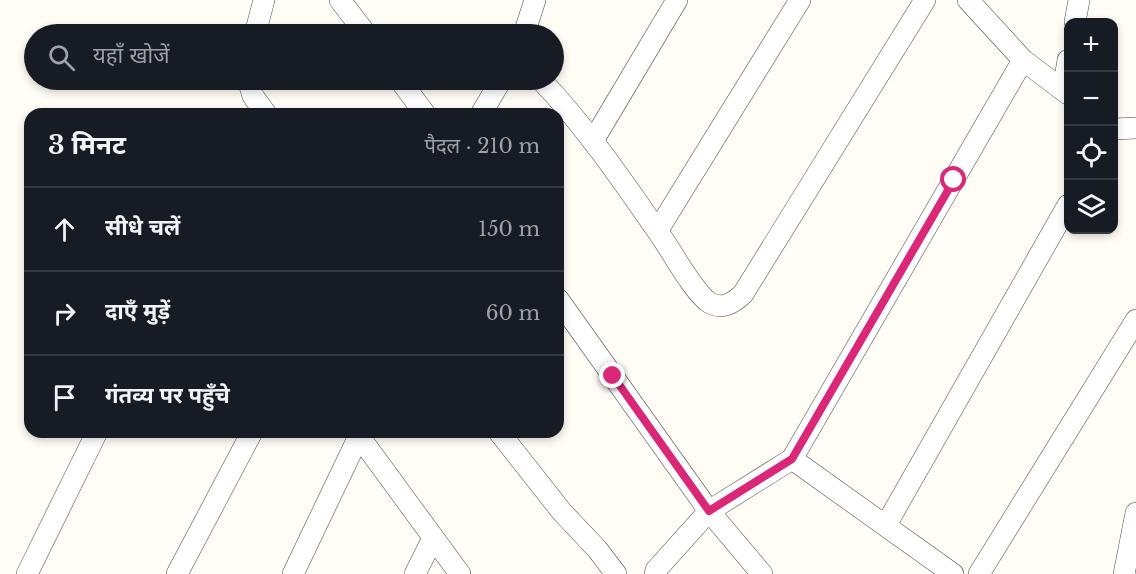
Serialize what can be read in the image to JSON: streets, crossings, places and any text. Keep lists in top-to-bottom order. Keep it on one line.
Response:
{"page":{"map_buttons":["+","−"],"search":"यहाँ खोजें","heading":["3 मिनट","पैदल · 210 m"],"list":[["सीधे चलें","150 m"],["दाएँ मुड़ें","60 m"],"गंतव्य पर पहुँचे"]}}
